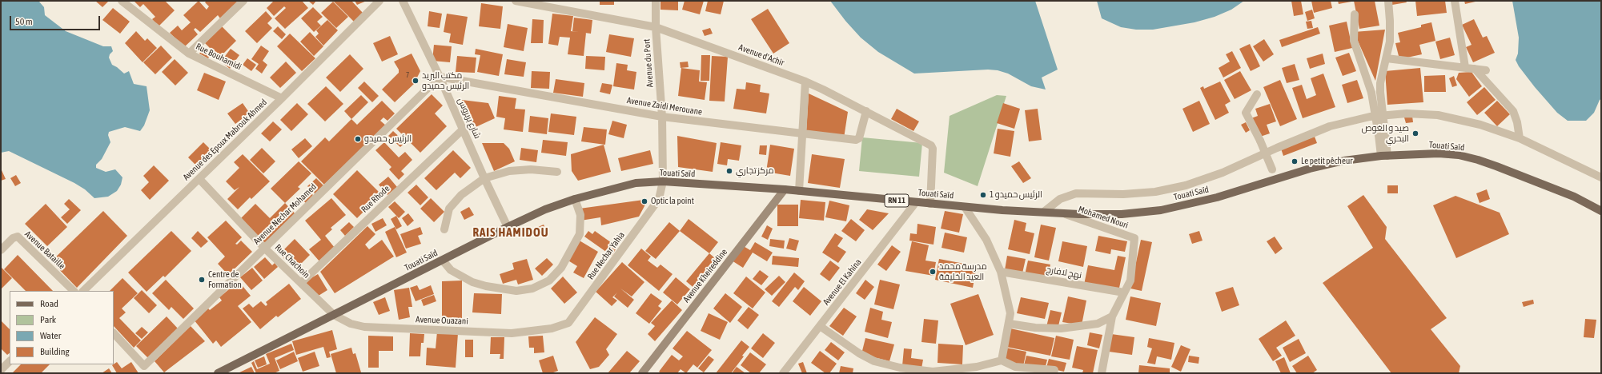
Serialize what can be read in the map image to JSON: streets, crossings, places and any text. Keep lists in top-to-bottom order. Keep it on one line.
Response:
{"streets":{"main road":["Touati Saïd","RN 11"],"street":["Avenue d'Achir","Rue Bouhamidi","Avenue du Port","Avenue Zaidi Merouane","شارع بربروس","Avenue des Epoux Mabrouk Ahmed","Rue Rhode","Avenue Nechar Mohamed","Mohamed Nouri","Avenue Bataille","Rue Nechar Yahia","Rue Chachoin","نهج لافارج","Avenue Kheireddine","Avenue El Kahina","Avenue Ouazani"]},"crossings":[["Avenue d'Achir","Avenue du Port"],["Avenue d'Achir","Avenue Zaidi Merouane"],["Avenue d'Achir","Touati Saïd"],["Rue Bouhamidi","Avenue des Epoux Mabrouk Ahmed"],["Avenue du Port","Avenue Zaidi Merouane"],["Avenue du Port","Touati Saïd"],["Avenue du Port","Rue Nechar Yahia"],["Avenue Zaidi Merouane","شارع بربروس"],["Avenue Zaidi Merouane","Avenue Nechar Mohamed"],["شارع بربروس","Touati Saïd"],["شارع بربروس","Rue Rhode"],["شارع بربروس","Avenue Nechar Mohamed"],["Avenue des Epoux Mabrouk Ahmed","Rue Chachoin"],["Touati Saïd","Mohamed Nouri"],["Touati Saïd","Rue Nechar Yahia"],["Touati Saïd","Rue Chachoin"],["Touati Saïd","Avenue Kheireddine"],["Touati Saïd","Avenue El Kahina"],["Touati Saïd","Avenue Ouazani"],["Rue Rhode","Rue Chachoin"],["Avenue Nechar Mohamed","Rue Chachoin"],["Mohamed Nouri","نهج لافارج"],["Rue Nechar Yahia","Avenue Ouazani"],["Rue Chachoin","Avenue Ouazani"]],"districts":["RAIS HAMIDOU"],"places":["مكتب البريد الرئيس حميدو","صيد و الغوص البحري","الرئيس حميدو","Le petit pêcheur","مركز تجاري","الرئيس حميدو 1","Optic la point","مدرسة محمد العيد الخليفة","Centre de Formation"],"house_numbers":["7"],"legend":["Road","Park","Water","Building"],"scale_bar":"50 m"}
